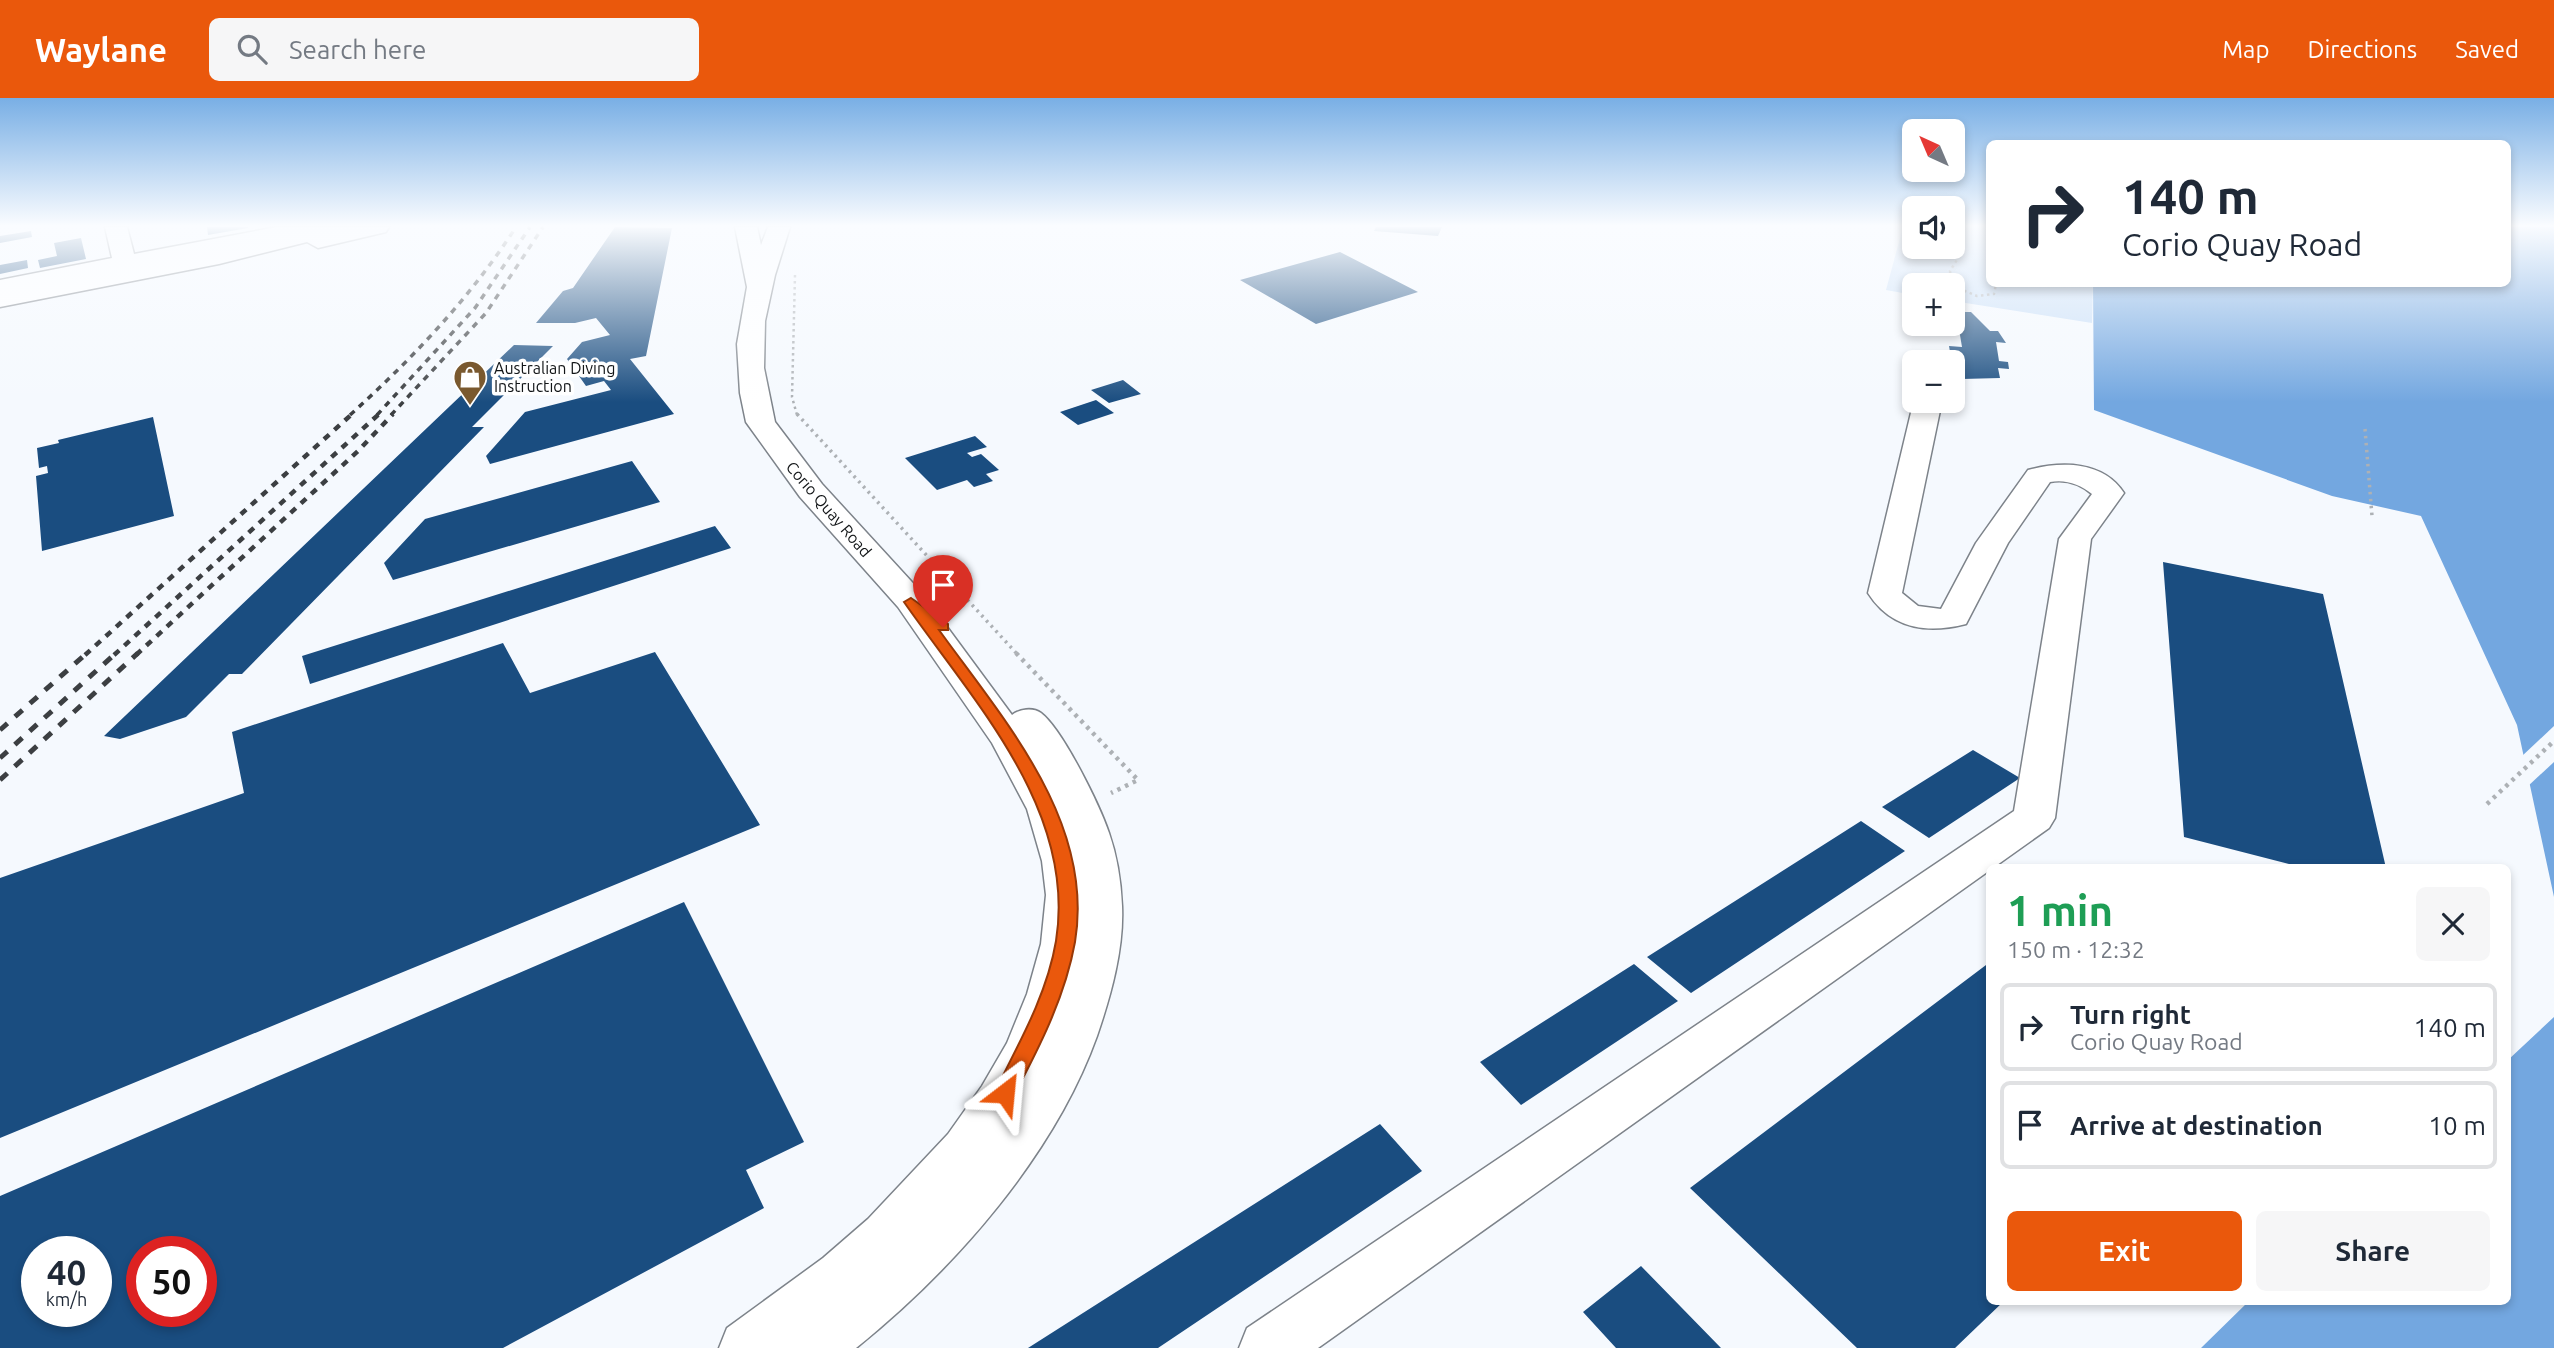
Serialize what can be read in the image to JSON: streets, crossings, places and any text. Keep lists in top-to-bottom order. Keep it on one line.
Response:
{"streets":{"main road":["Corio Quay Road"]},"places":{"shop":["Australian Diving Instruction"]},"north":"top left","page":{"header":"Waylane","search":"Search here","nav":["Map","Directions","Saved"],"map_buttons":["+","−"],"turn":["140 m","Corio Quay Road"],"heading":["1 min","150 m · 12:32"],"list":[{"name":"Turn right","note":"Corio Quay Road","value":"140 m"},{"name":"Arrive at destination","value":"10 m"}],"buttons":["Exit","Share"],"speed":"40 km/h","limit":"50"}}
